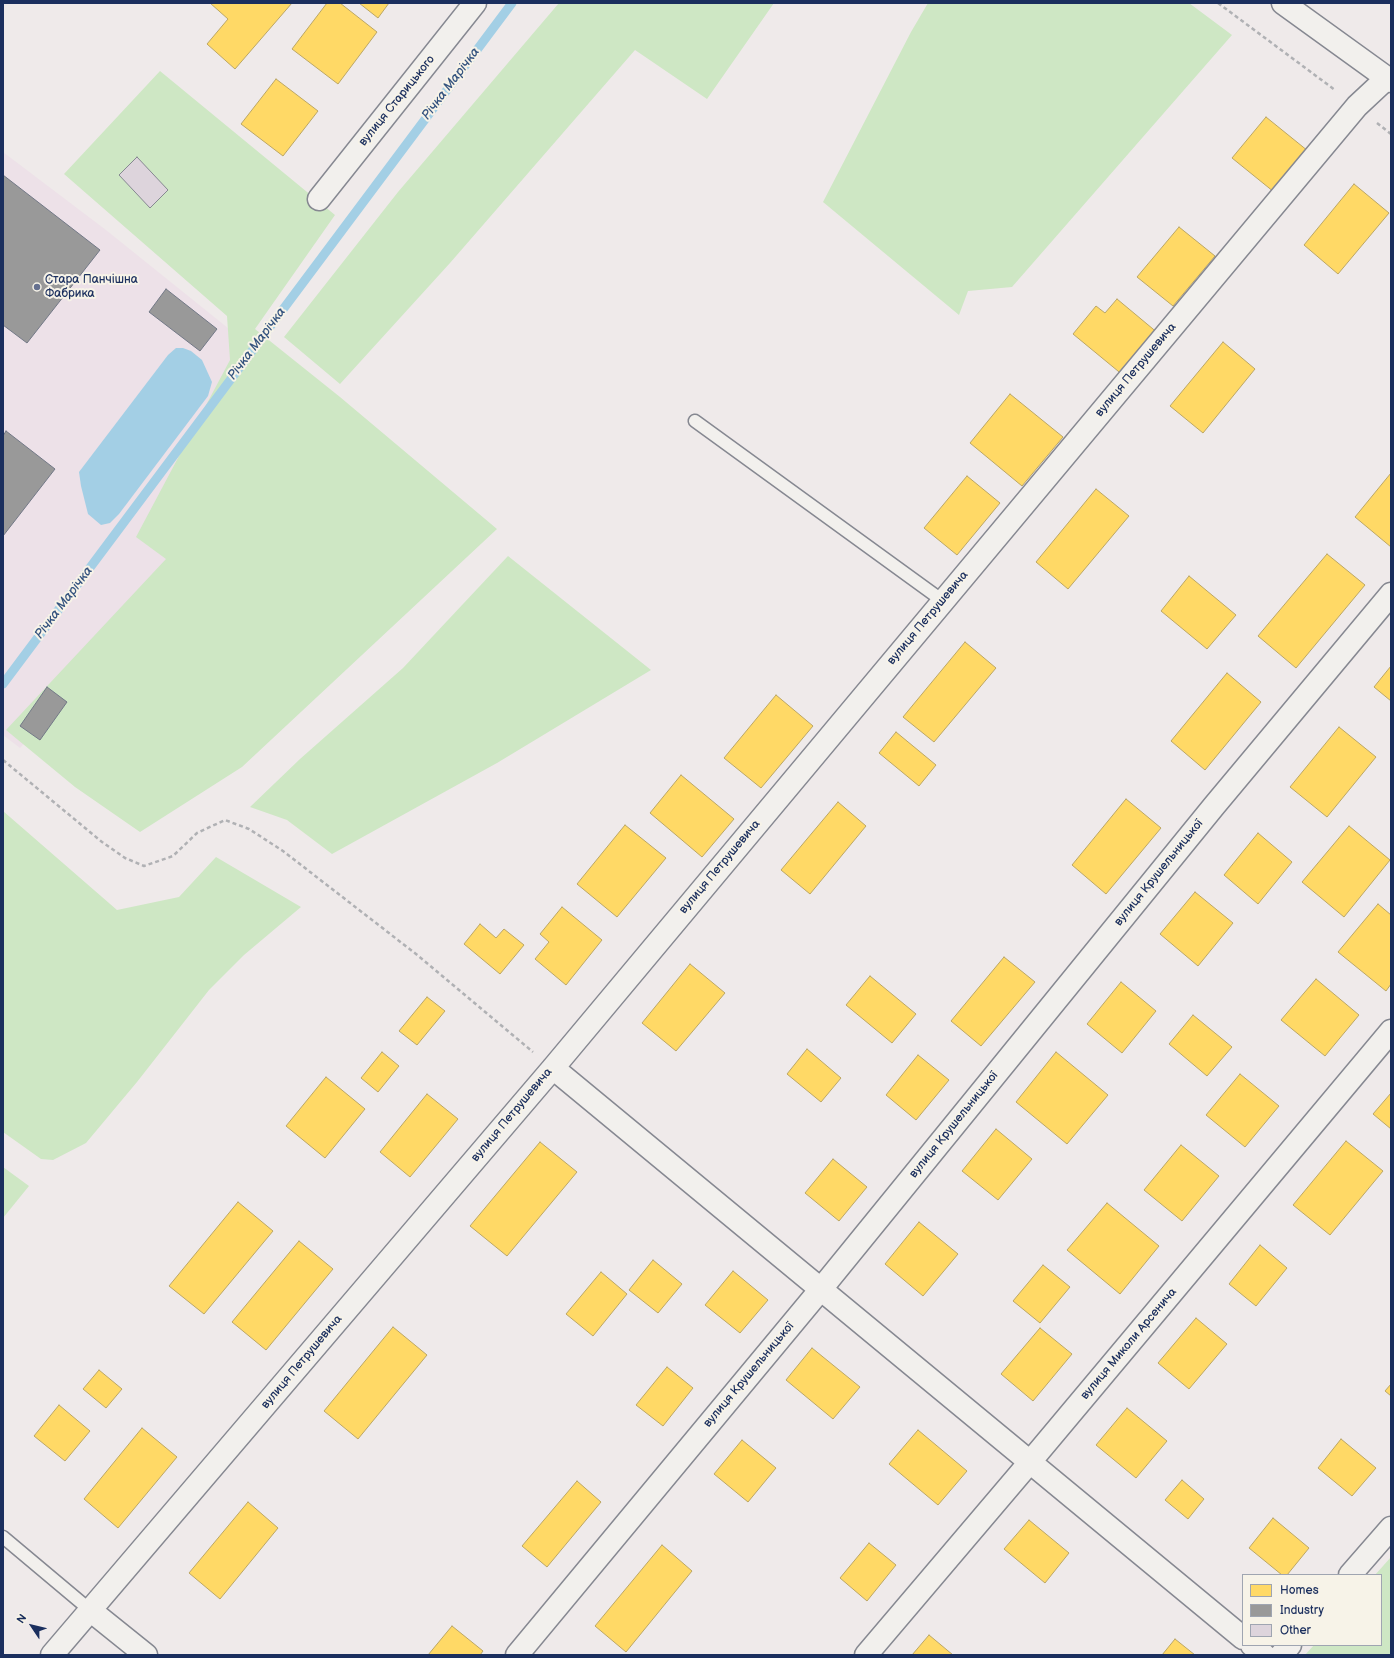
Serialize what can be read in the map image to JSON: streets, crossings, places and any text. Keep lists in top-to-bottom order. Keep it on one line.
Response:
{"streets":{"street":["вулиця Старицького","вулиця Петрушевича","вулиця Крушельницької","вулиця Миколи Арсенича"]},"water":["Річка Марічка"],"places":["Стара Панчішна Фабрика"],"legend":["Homes","Industry","Other"],"north":"top left"}
